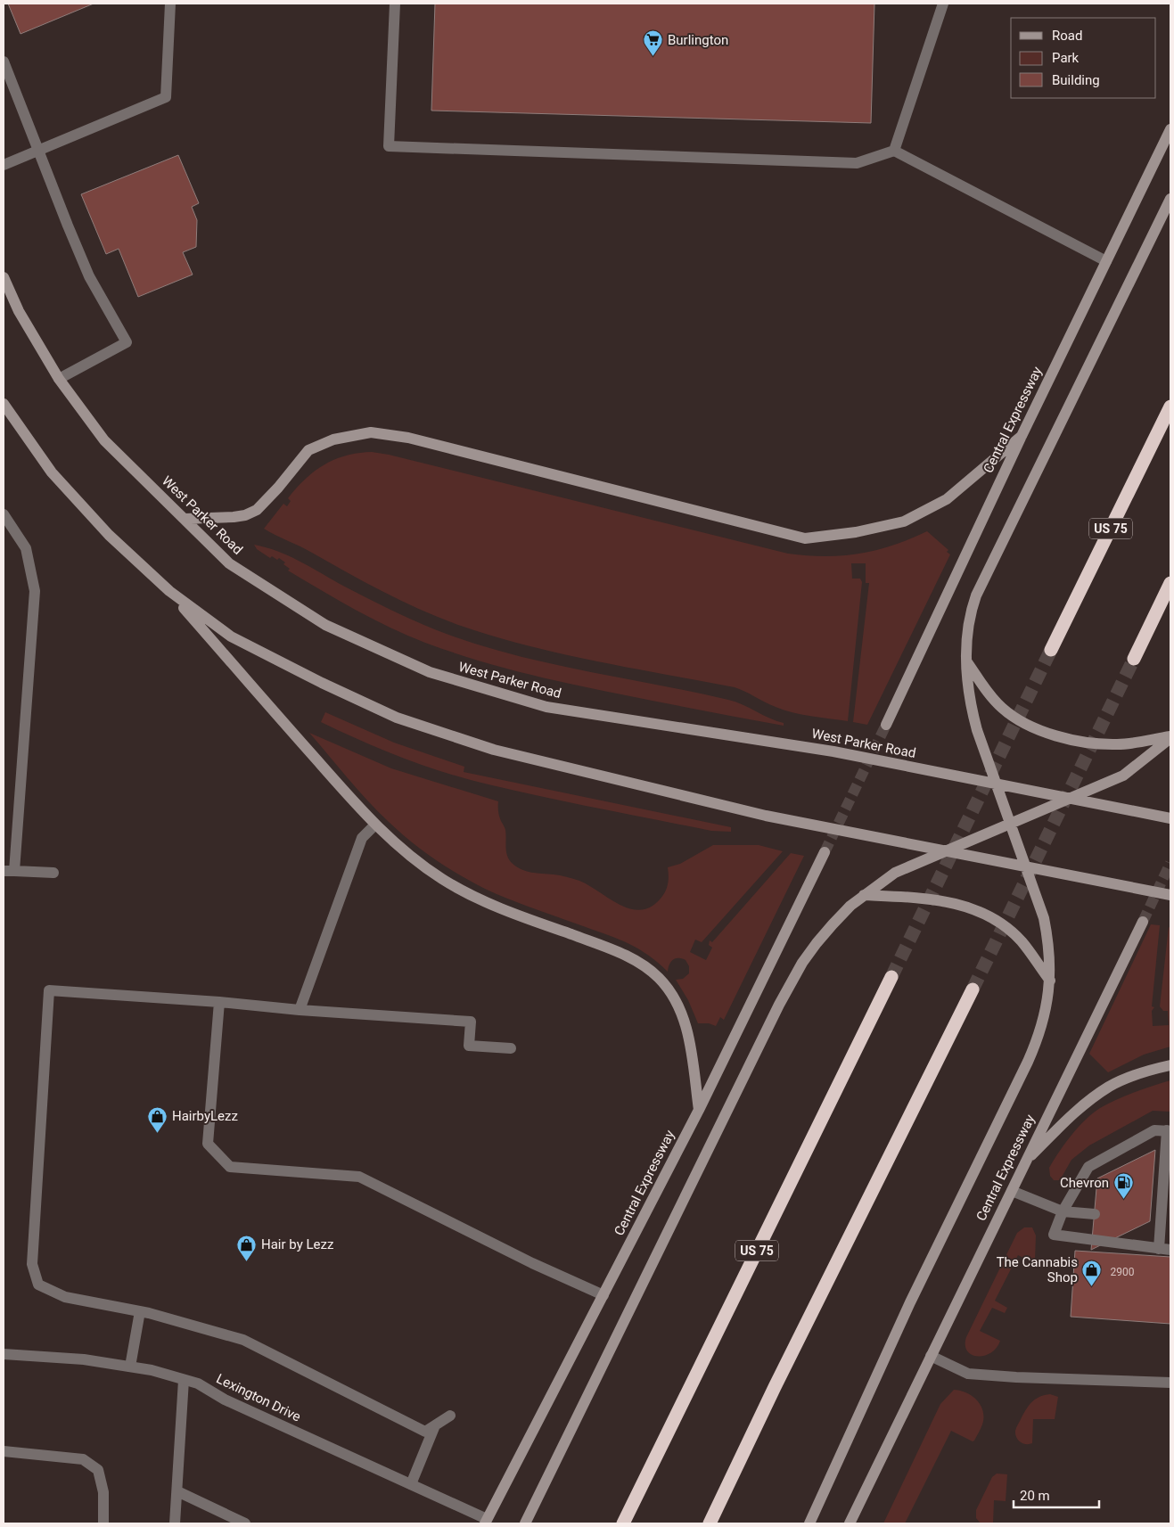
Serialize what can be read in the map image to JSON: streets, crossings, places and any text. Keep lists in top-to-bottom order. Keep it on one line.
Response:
{"streets":{"highway":["US 75"],"main road":["Central Expressway","West Parker Road"],"street":["Lexington Drive"]},"crossings":[["Central Expressway","Lexington Drive"]],"places":{"supermarket":["Burlington"],"shop":["HairbyLezz","Hair by Lezz","The Cannabis Shop"],"fuel station":["Chevron"]},"house_numbers":["2900"],"legend":["Road","Park","Building"],"scale_bar":"20 m"}
